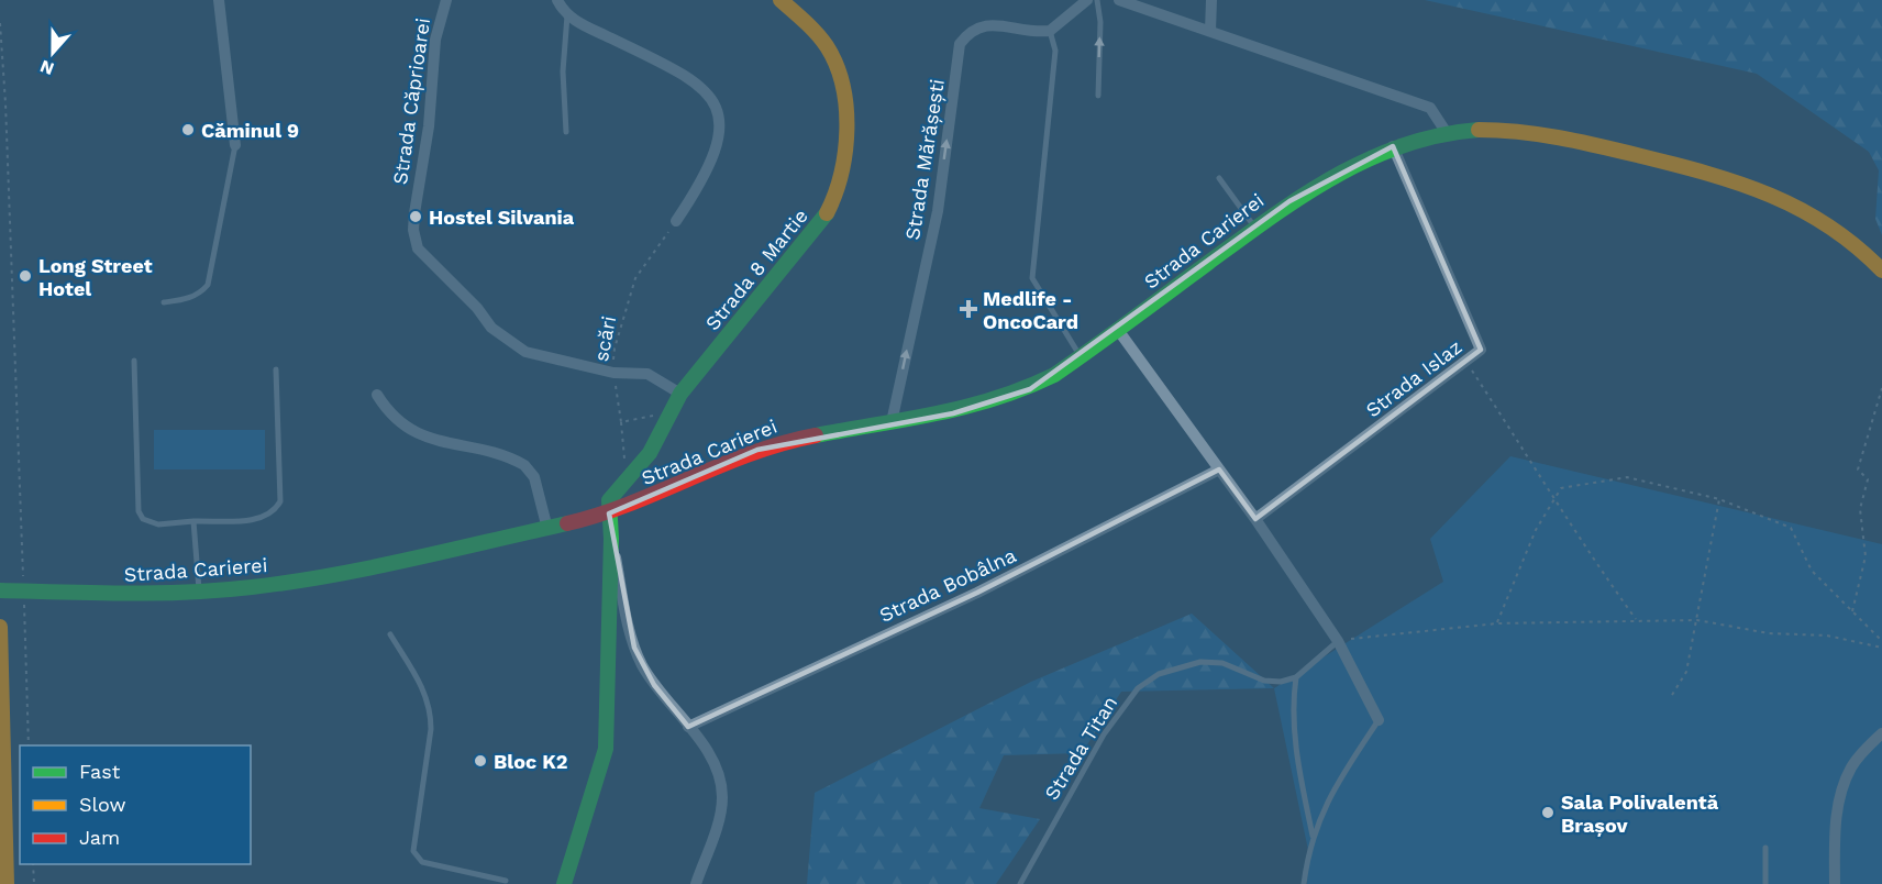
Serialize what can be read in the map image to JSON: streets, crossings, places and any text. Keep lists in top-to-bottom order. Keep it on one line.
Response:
{"streets":{"street":["Strada Căprioarei","Strada Mărășești","Strada Carierei","Strada 8 Martie","Strada Islaz","Strada Bobâlna"],"lane":["Strada Titan"],"path":["scări"]},"crossings":[["Strada Căprioarei","Strada 8 Martie"],["Strada Căprioarei","scări"],["Strada Mărășești","Strada Carierei"],["Strada Carierei","Strada 8 Martie"],["Strada Carierei","Strada Islaz"],["Strada 8 Martie","scări"]],"one_way":["Strada Mărășești"],"places":{"other":["Căminul 9","Hostel Silvania","Long Street Hotel","Bloc K2","Sala Polivalentă Brașov"],"health":["Medlife - OncoCard"]},"legend":["Fast","Slow","Jam"],"north":"bottom"}
